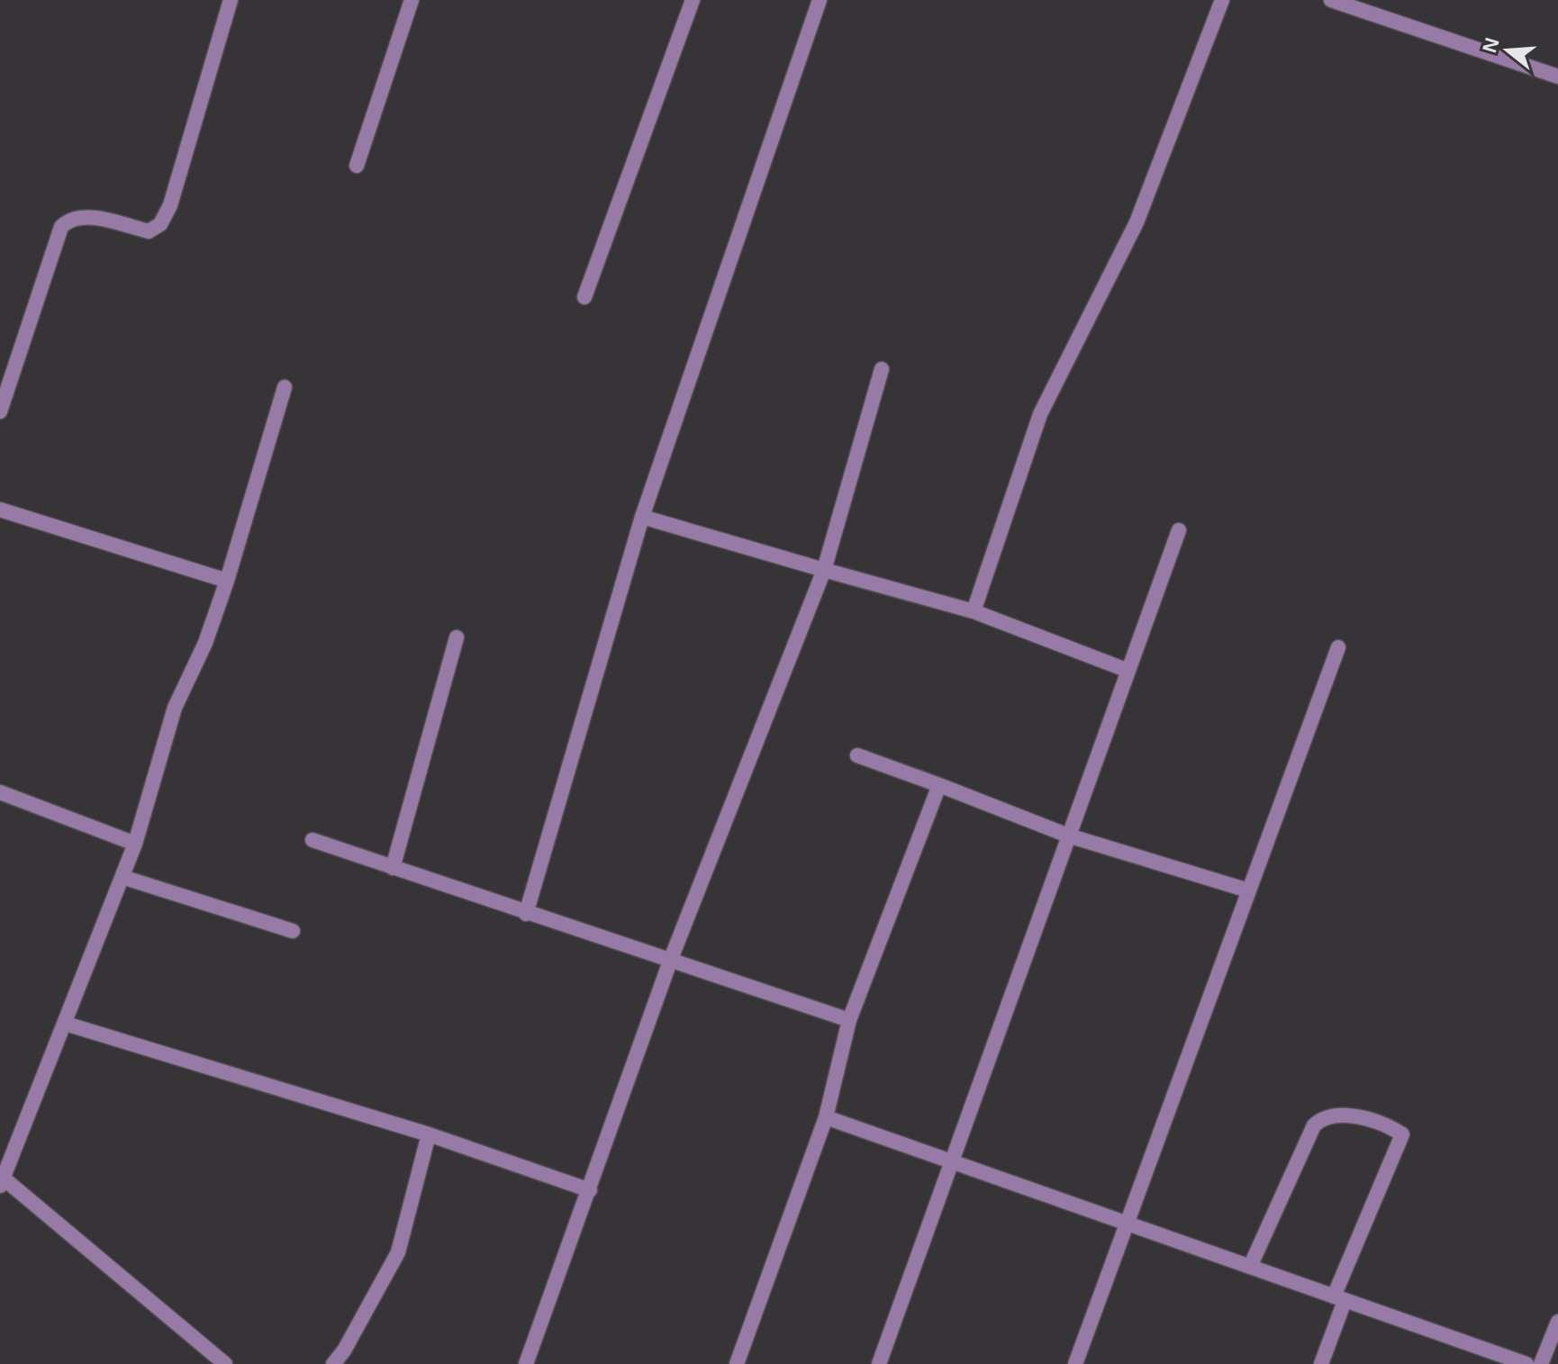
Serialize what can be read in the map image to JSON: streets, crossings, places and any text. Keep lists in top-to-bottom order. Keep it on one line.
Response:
{"north":"left"}
